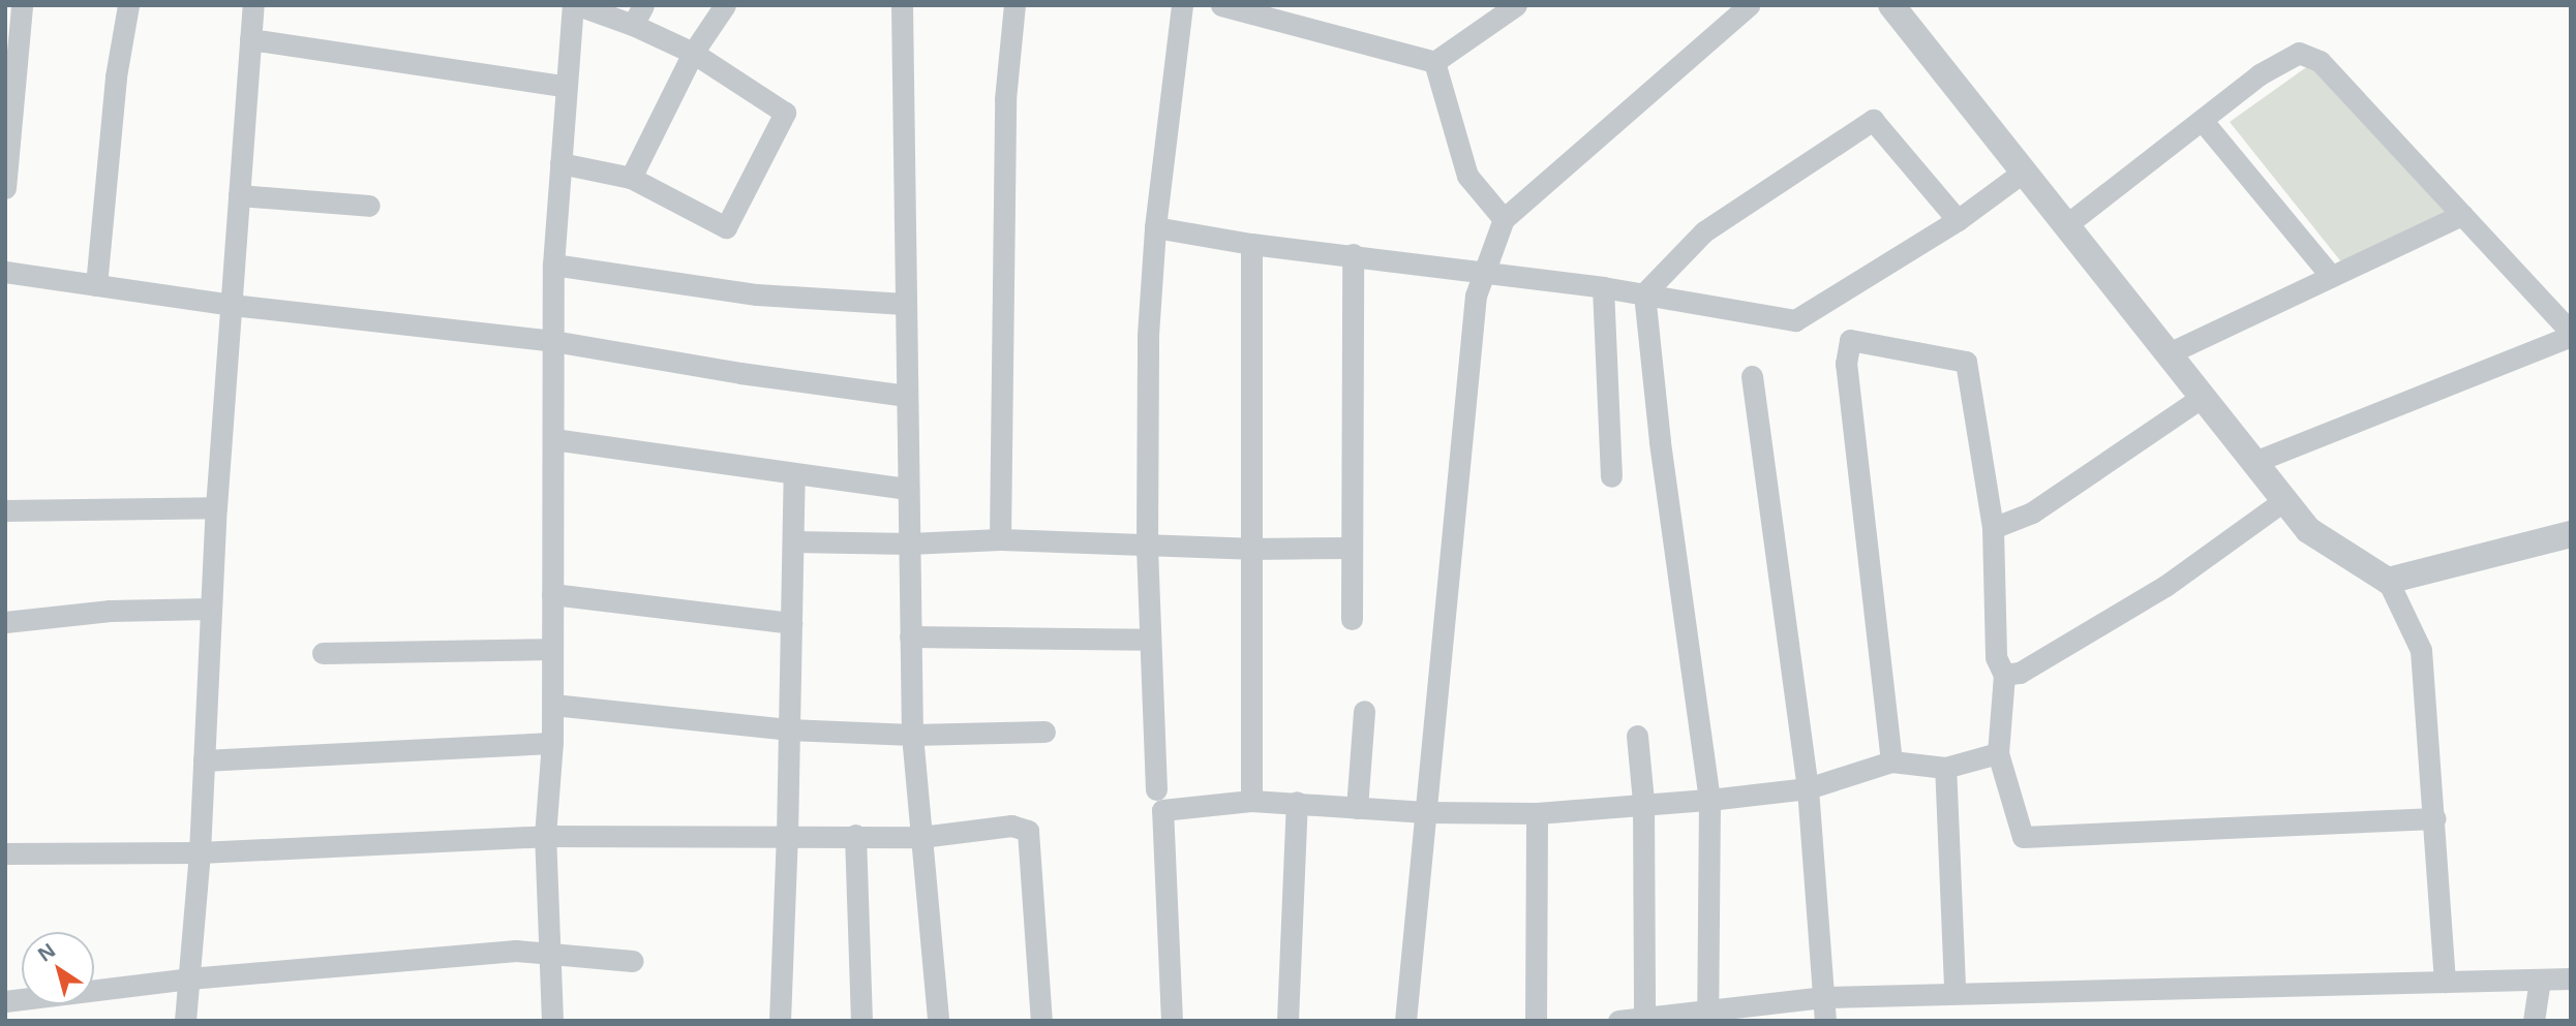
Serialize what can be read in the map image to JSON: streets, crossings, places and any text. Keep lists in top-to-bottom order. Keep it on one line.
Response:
{"north":"top left"}
